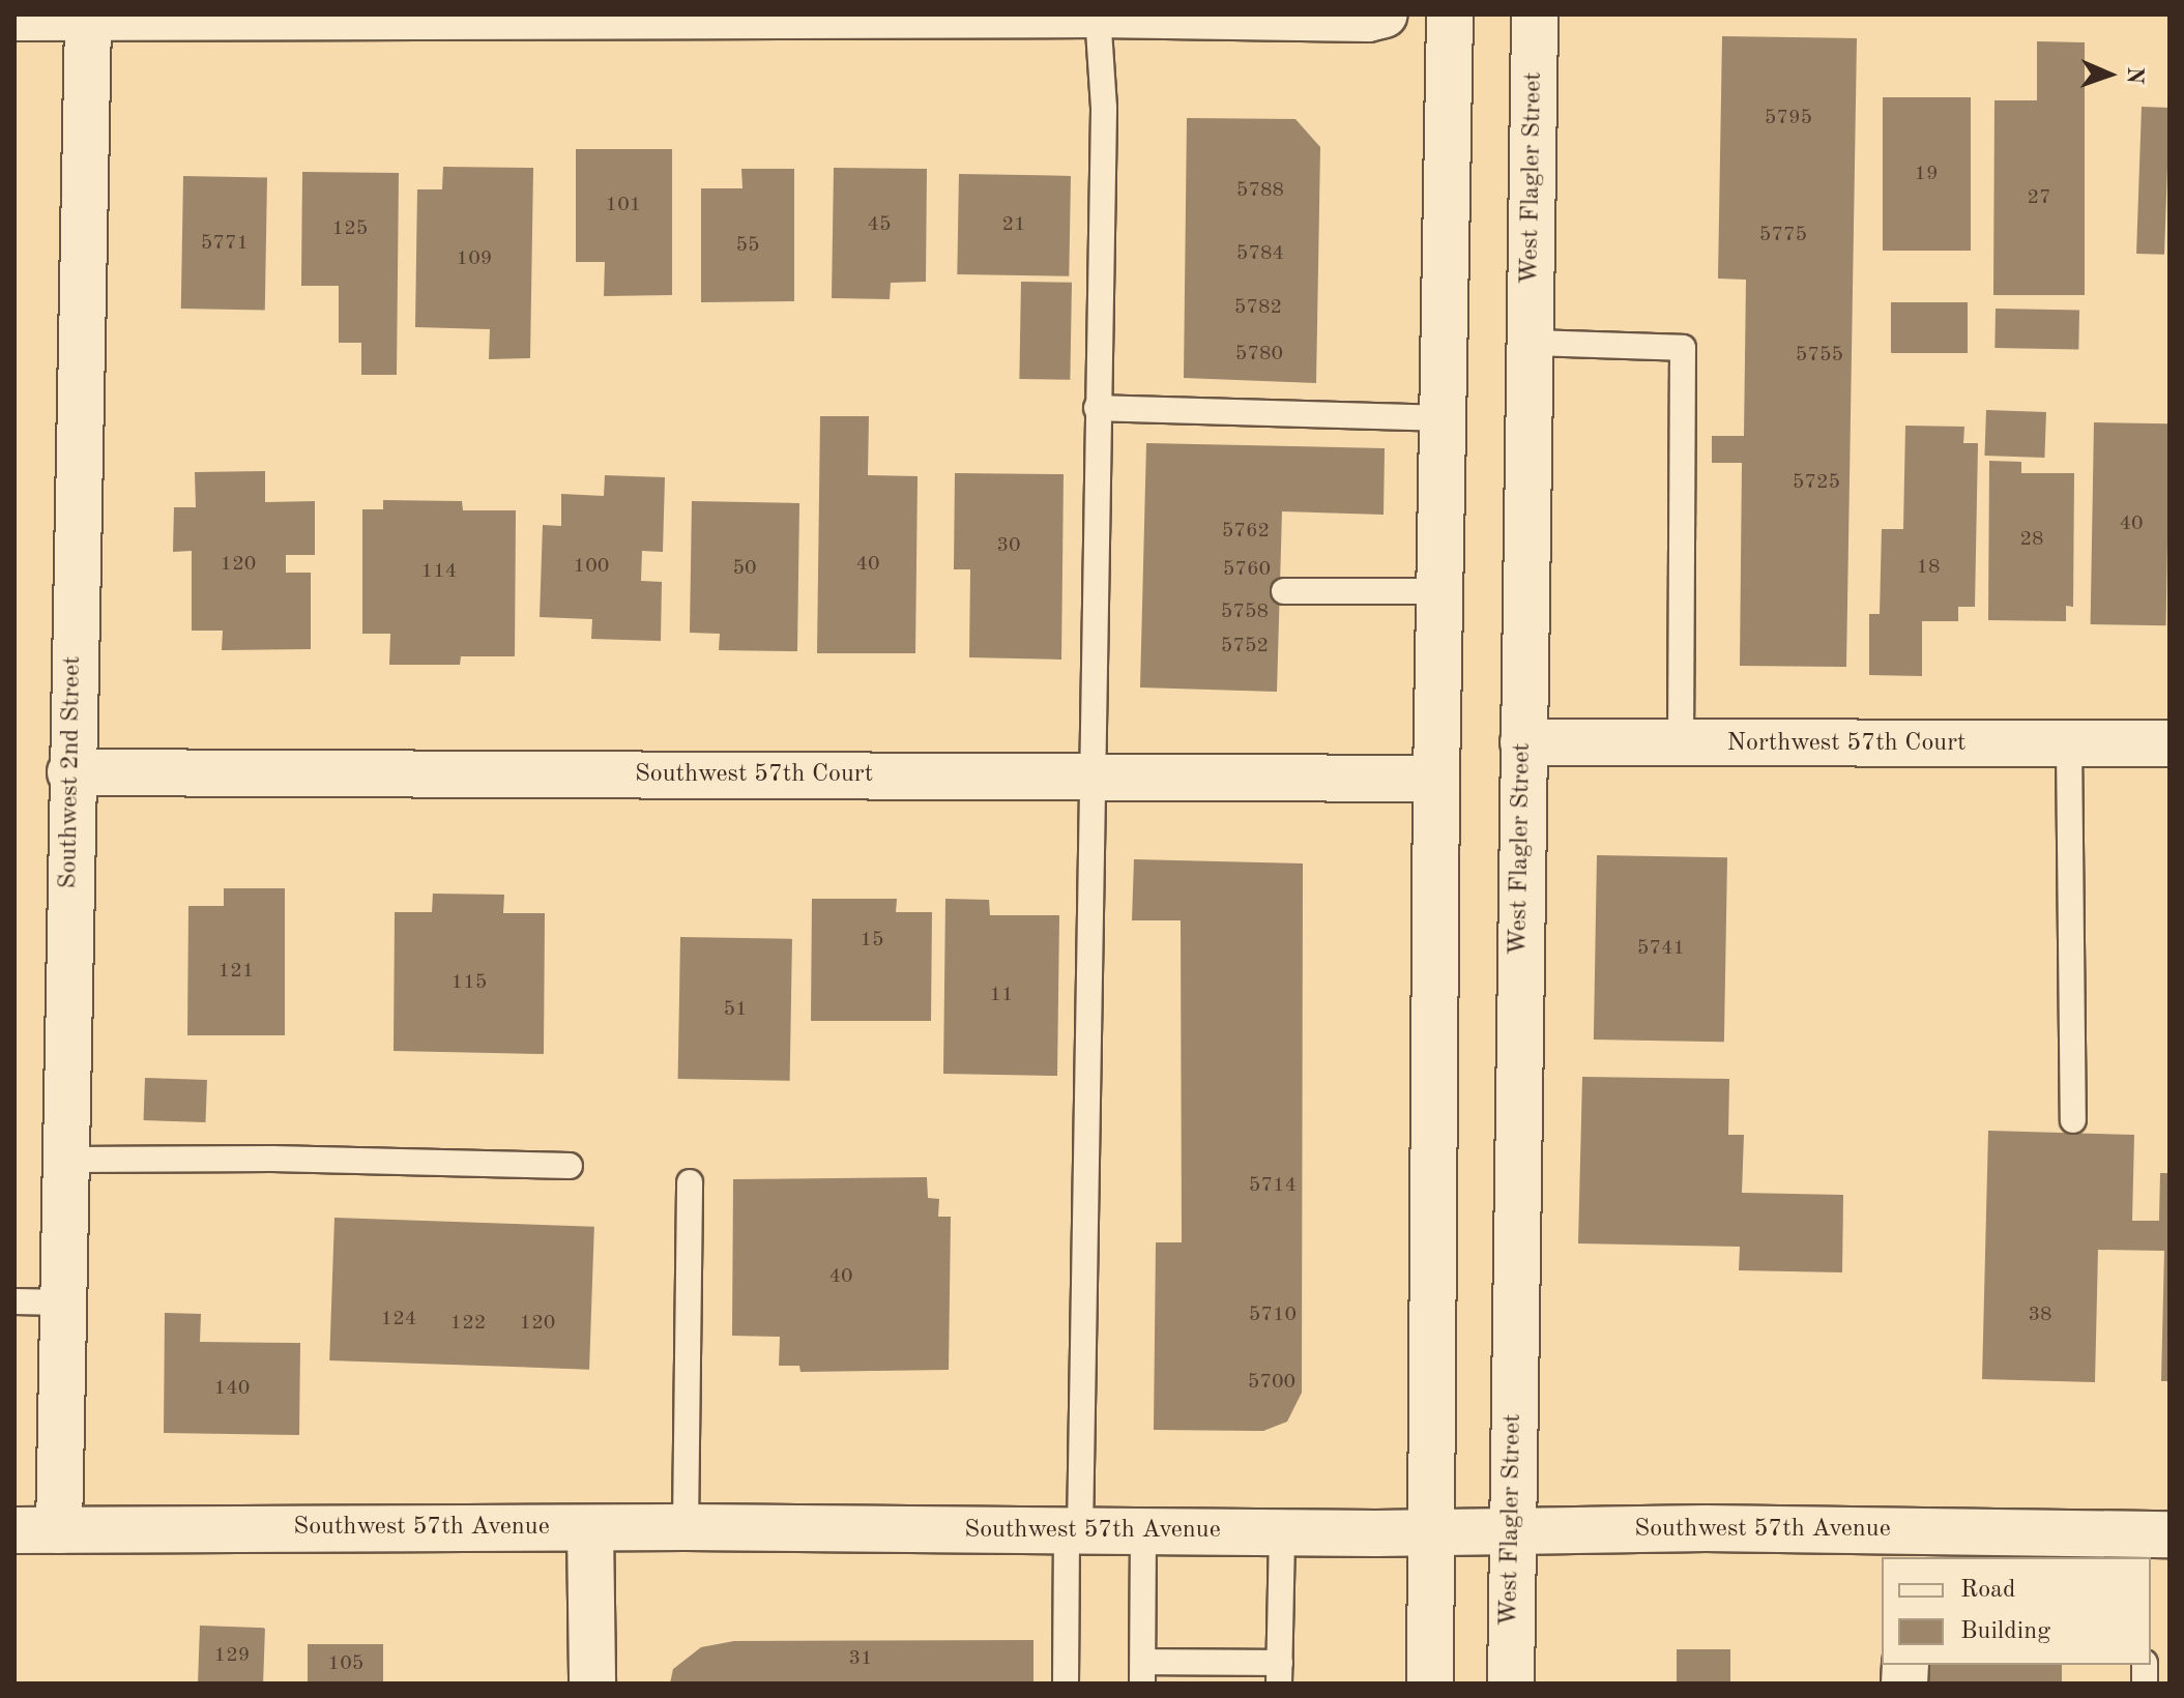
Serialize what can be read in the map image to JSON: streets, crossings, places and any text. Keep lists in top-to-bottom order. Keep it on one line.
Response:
{"streets":{"main road":["West Flagler Street","Northwest 57th Court","Southwest 2nd Street","Southwest 57th Court","Southwest 57th Avenue"]},"crossings":[["West Flagler Street","Northwest 57th Court"],["West Flagler Street","Southwest 57th Avenue"],["Southwest 2nd Street","Southwest 57th Court"],["Southwest 2nd Street","Southwest 57th Avenue"]],"house_numbers":["5795","19","5788","27","101","45","21","125","5775","5771","55","5784","109","5782","5780","5755","5725","40","5762","28","30","120","40","100","18","50","5760","114","5758","5752","15","5741","121","115","11","51","5714","40","5710","38","124","122","120","5700","140","129","31","105"],"legend":["Road","Building"],"north":"right"}
